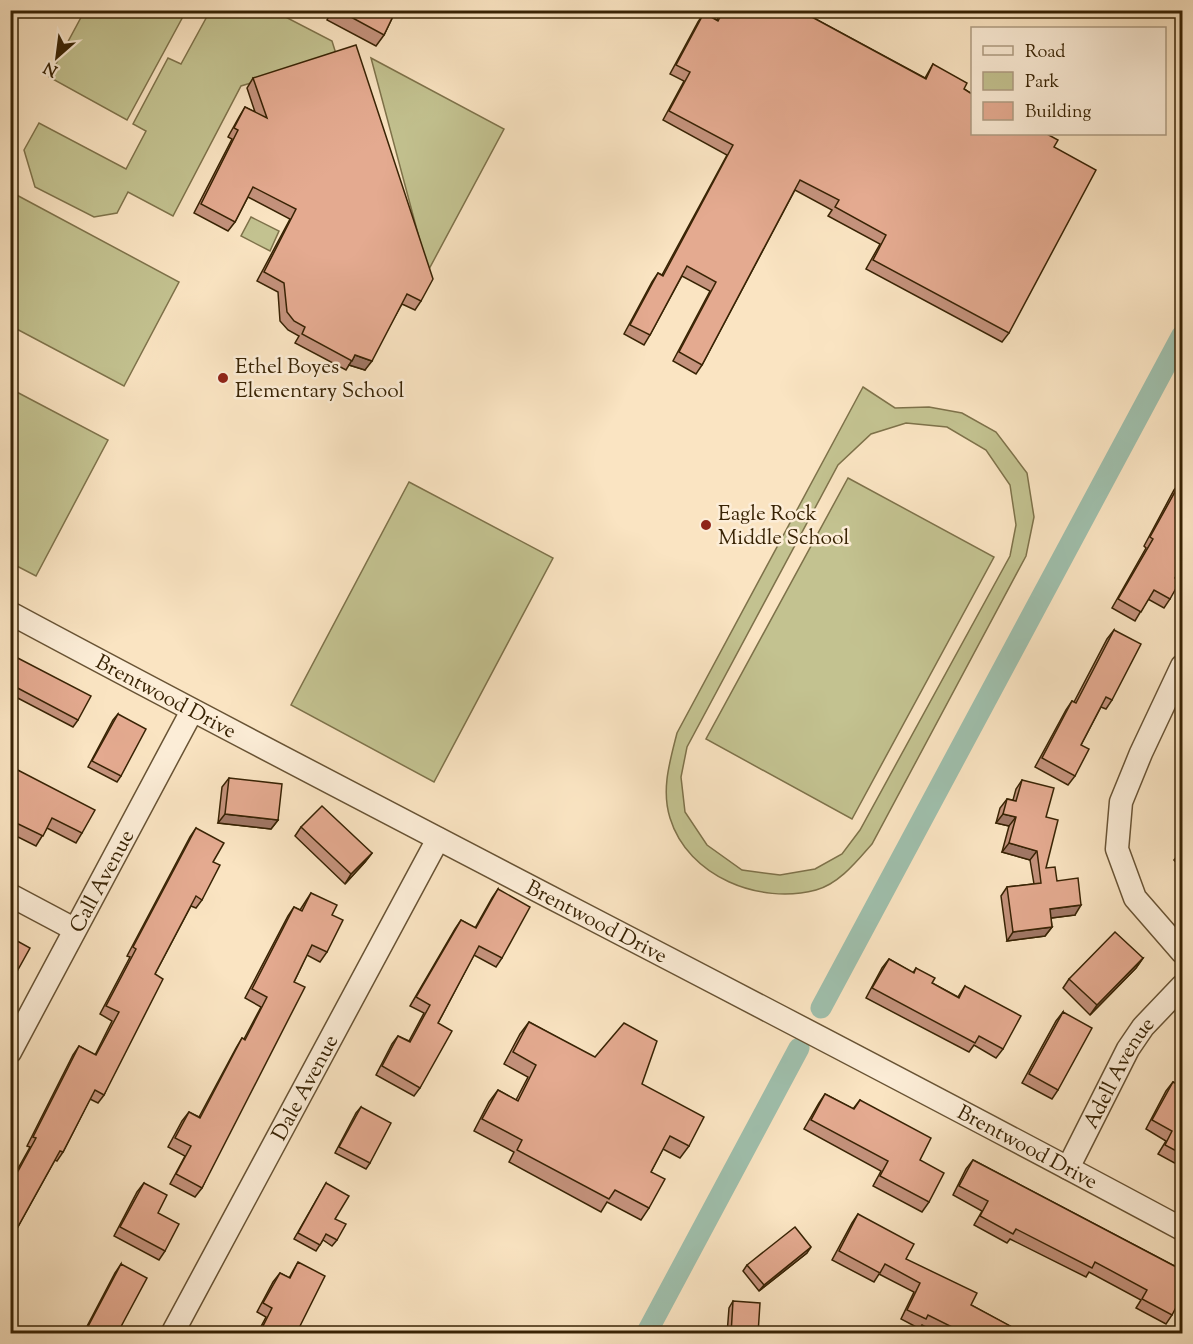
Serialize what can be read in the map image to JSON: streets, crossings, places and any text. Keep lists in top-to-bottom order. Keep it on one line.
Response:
{"streets":{"street":["Brentwood Drive","Call Avenue","Adell Avenue","Dale Avenue"]},"crossings":[["Brentwood Drive","Call Avenue"],["Brentwood Drive","Adell Avenue"],["Brentwood Drive","Dale Avenue"]],"places":["Ethel Boyes Elementary School","Eagle Rock Middle School"],"legend":["Road","Park","Building"],"north":"bottom left"}
